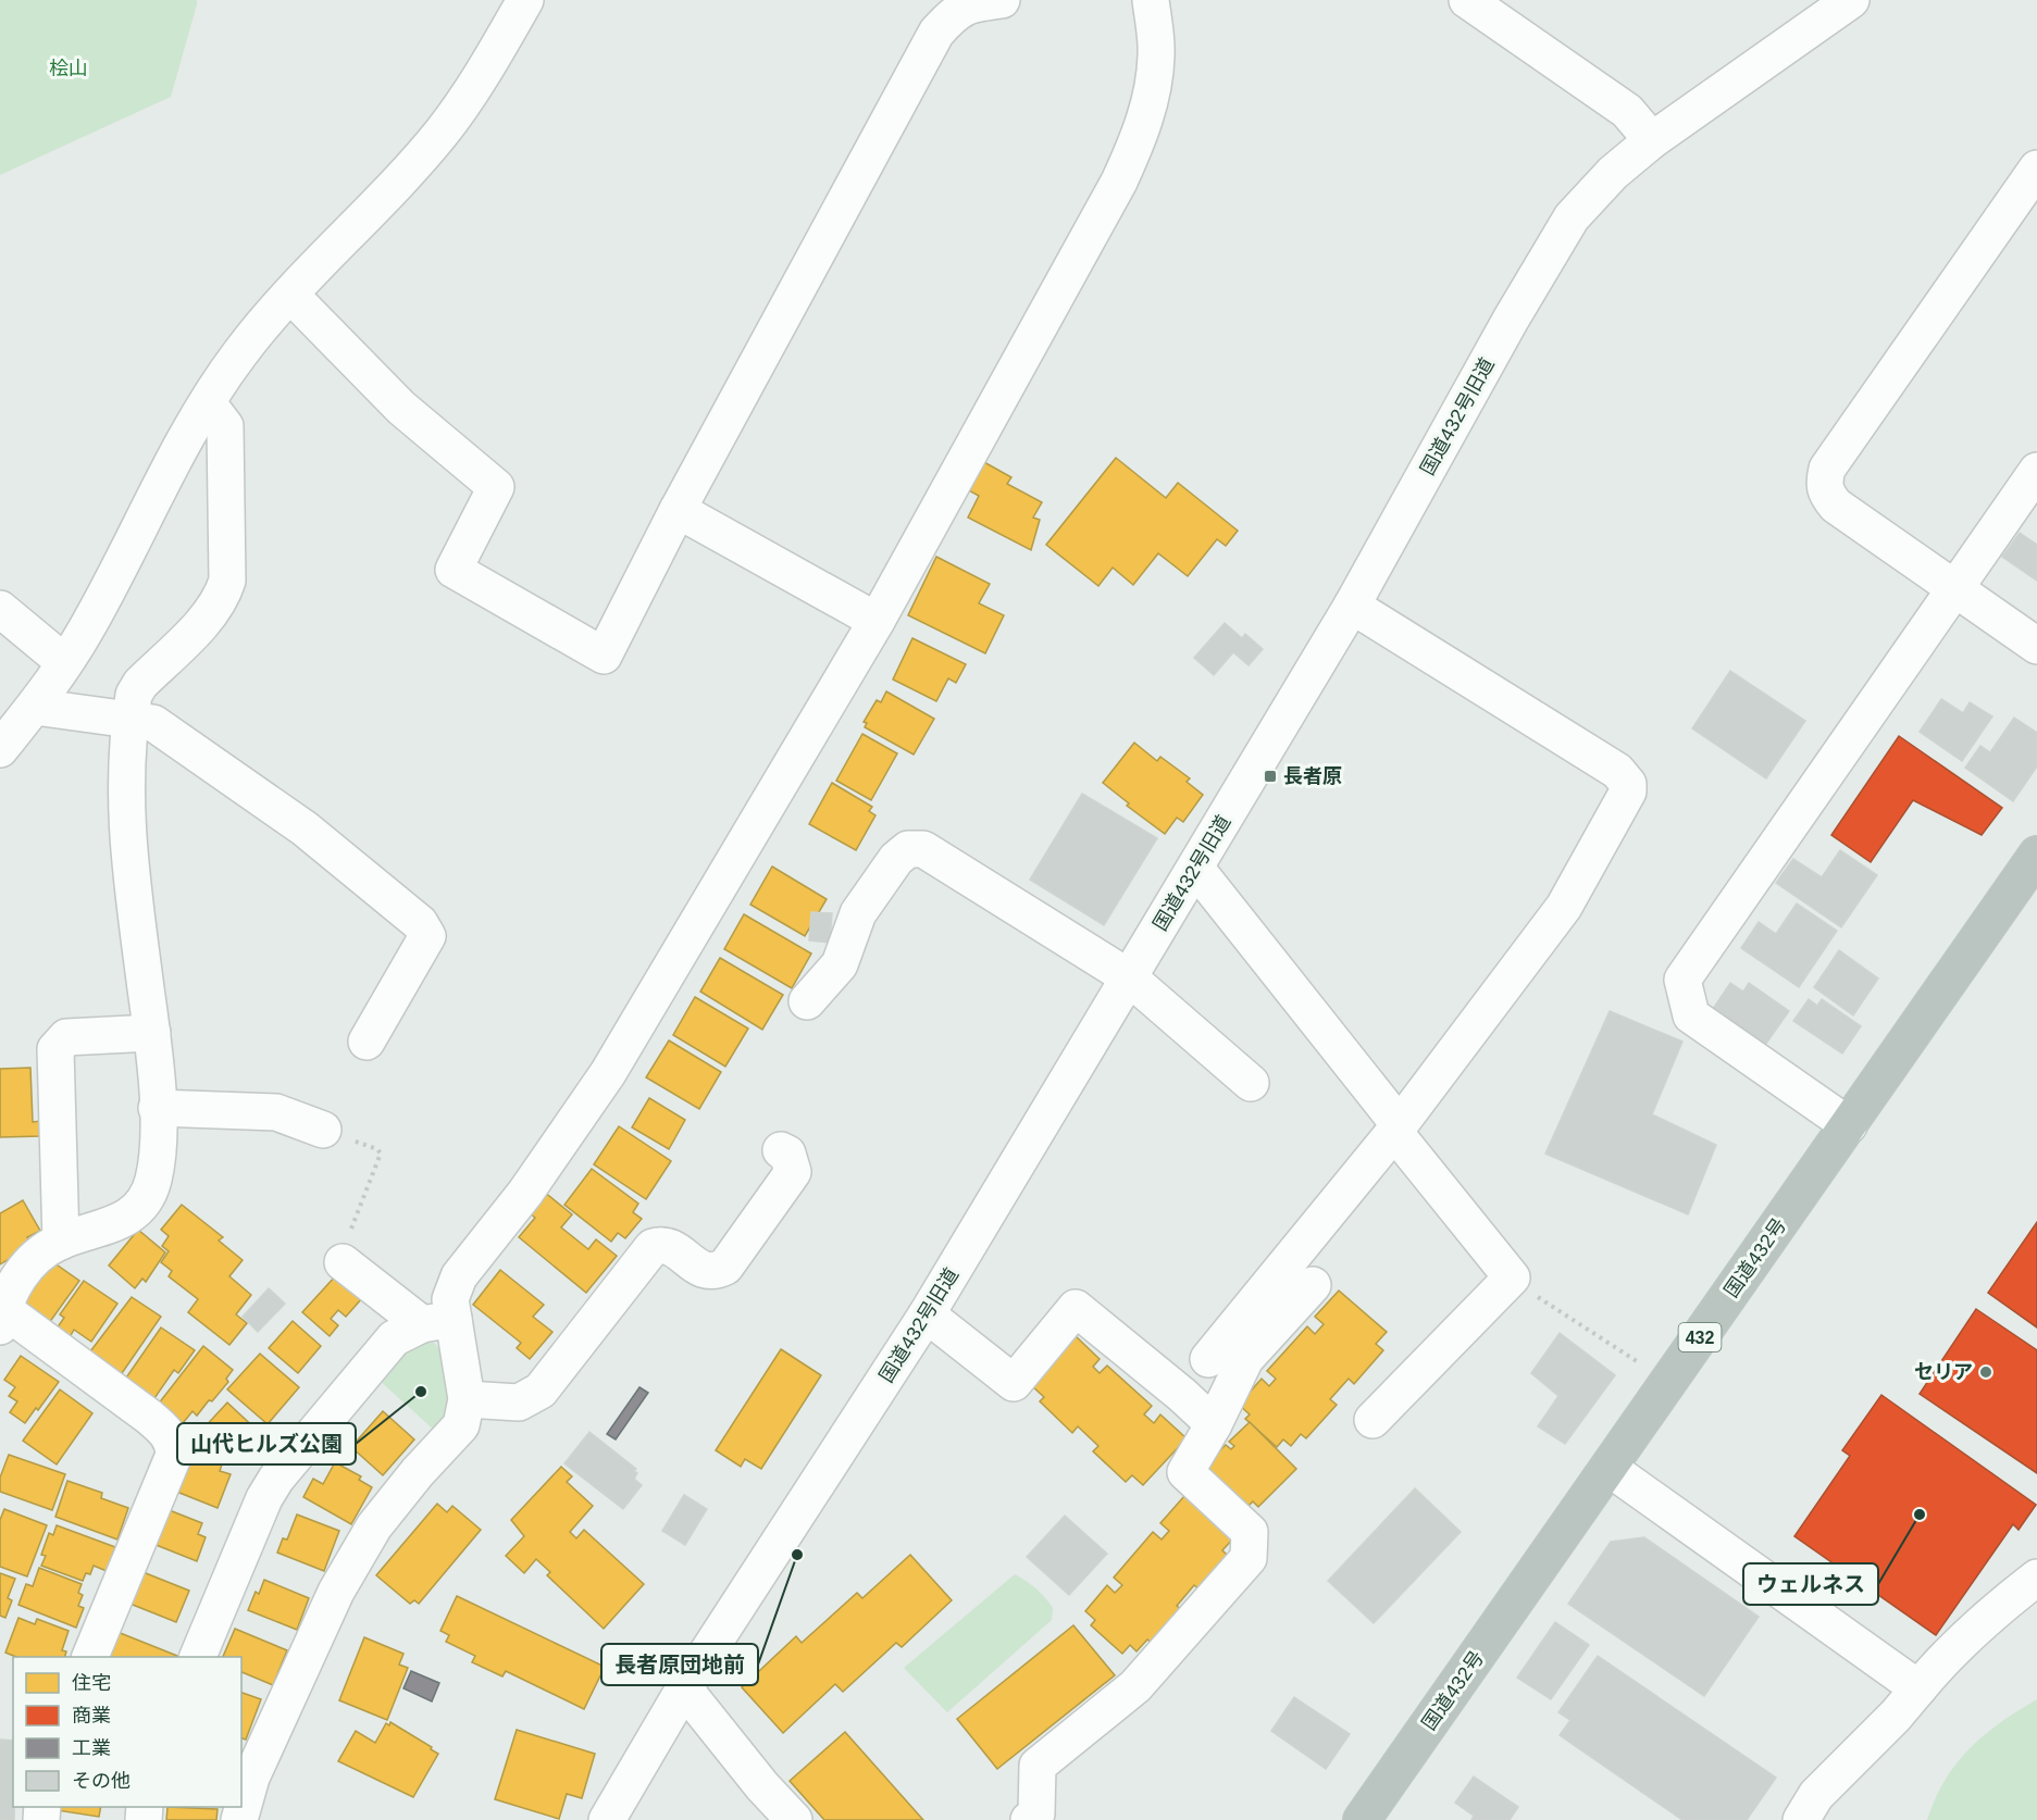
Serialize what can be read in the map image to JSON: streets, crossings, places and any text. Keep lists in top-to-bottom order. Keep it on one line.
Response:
{"streets":{"highway":["国道432号","432"],"street":["国道432号旧道"]},"parks":["桧山"],"places":{"transit":["長者原"],"other":["セリア","山代ヒルズ公園","ウェルネス","長者原団地前"]},"legend":["住宅","商業","工業","その他"]}
